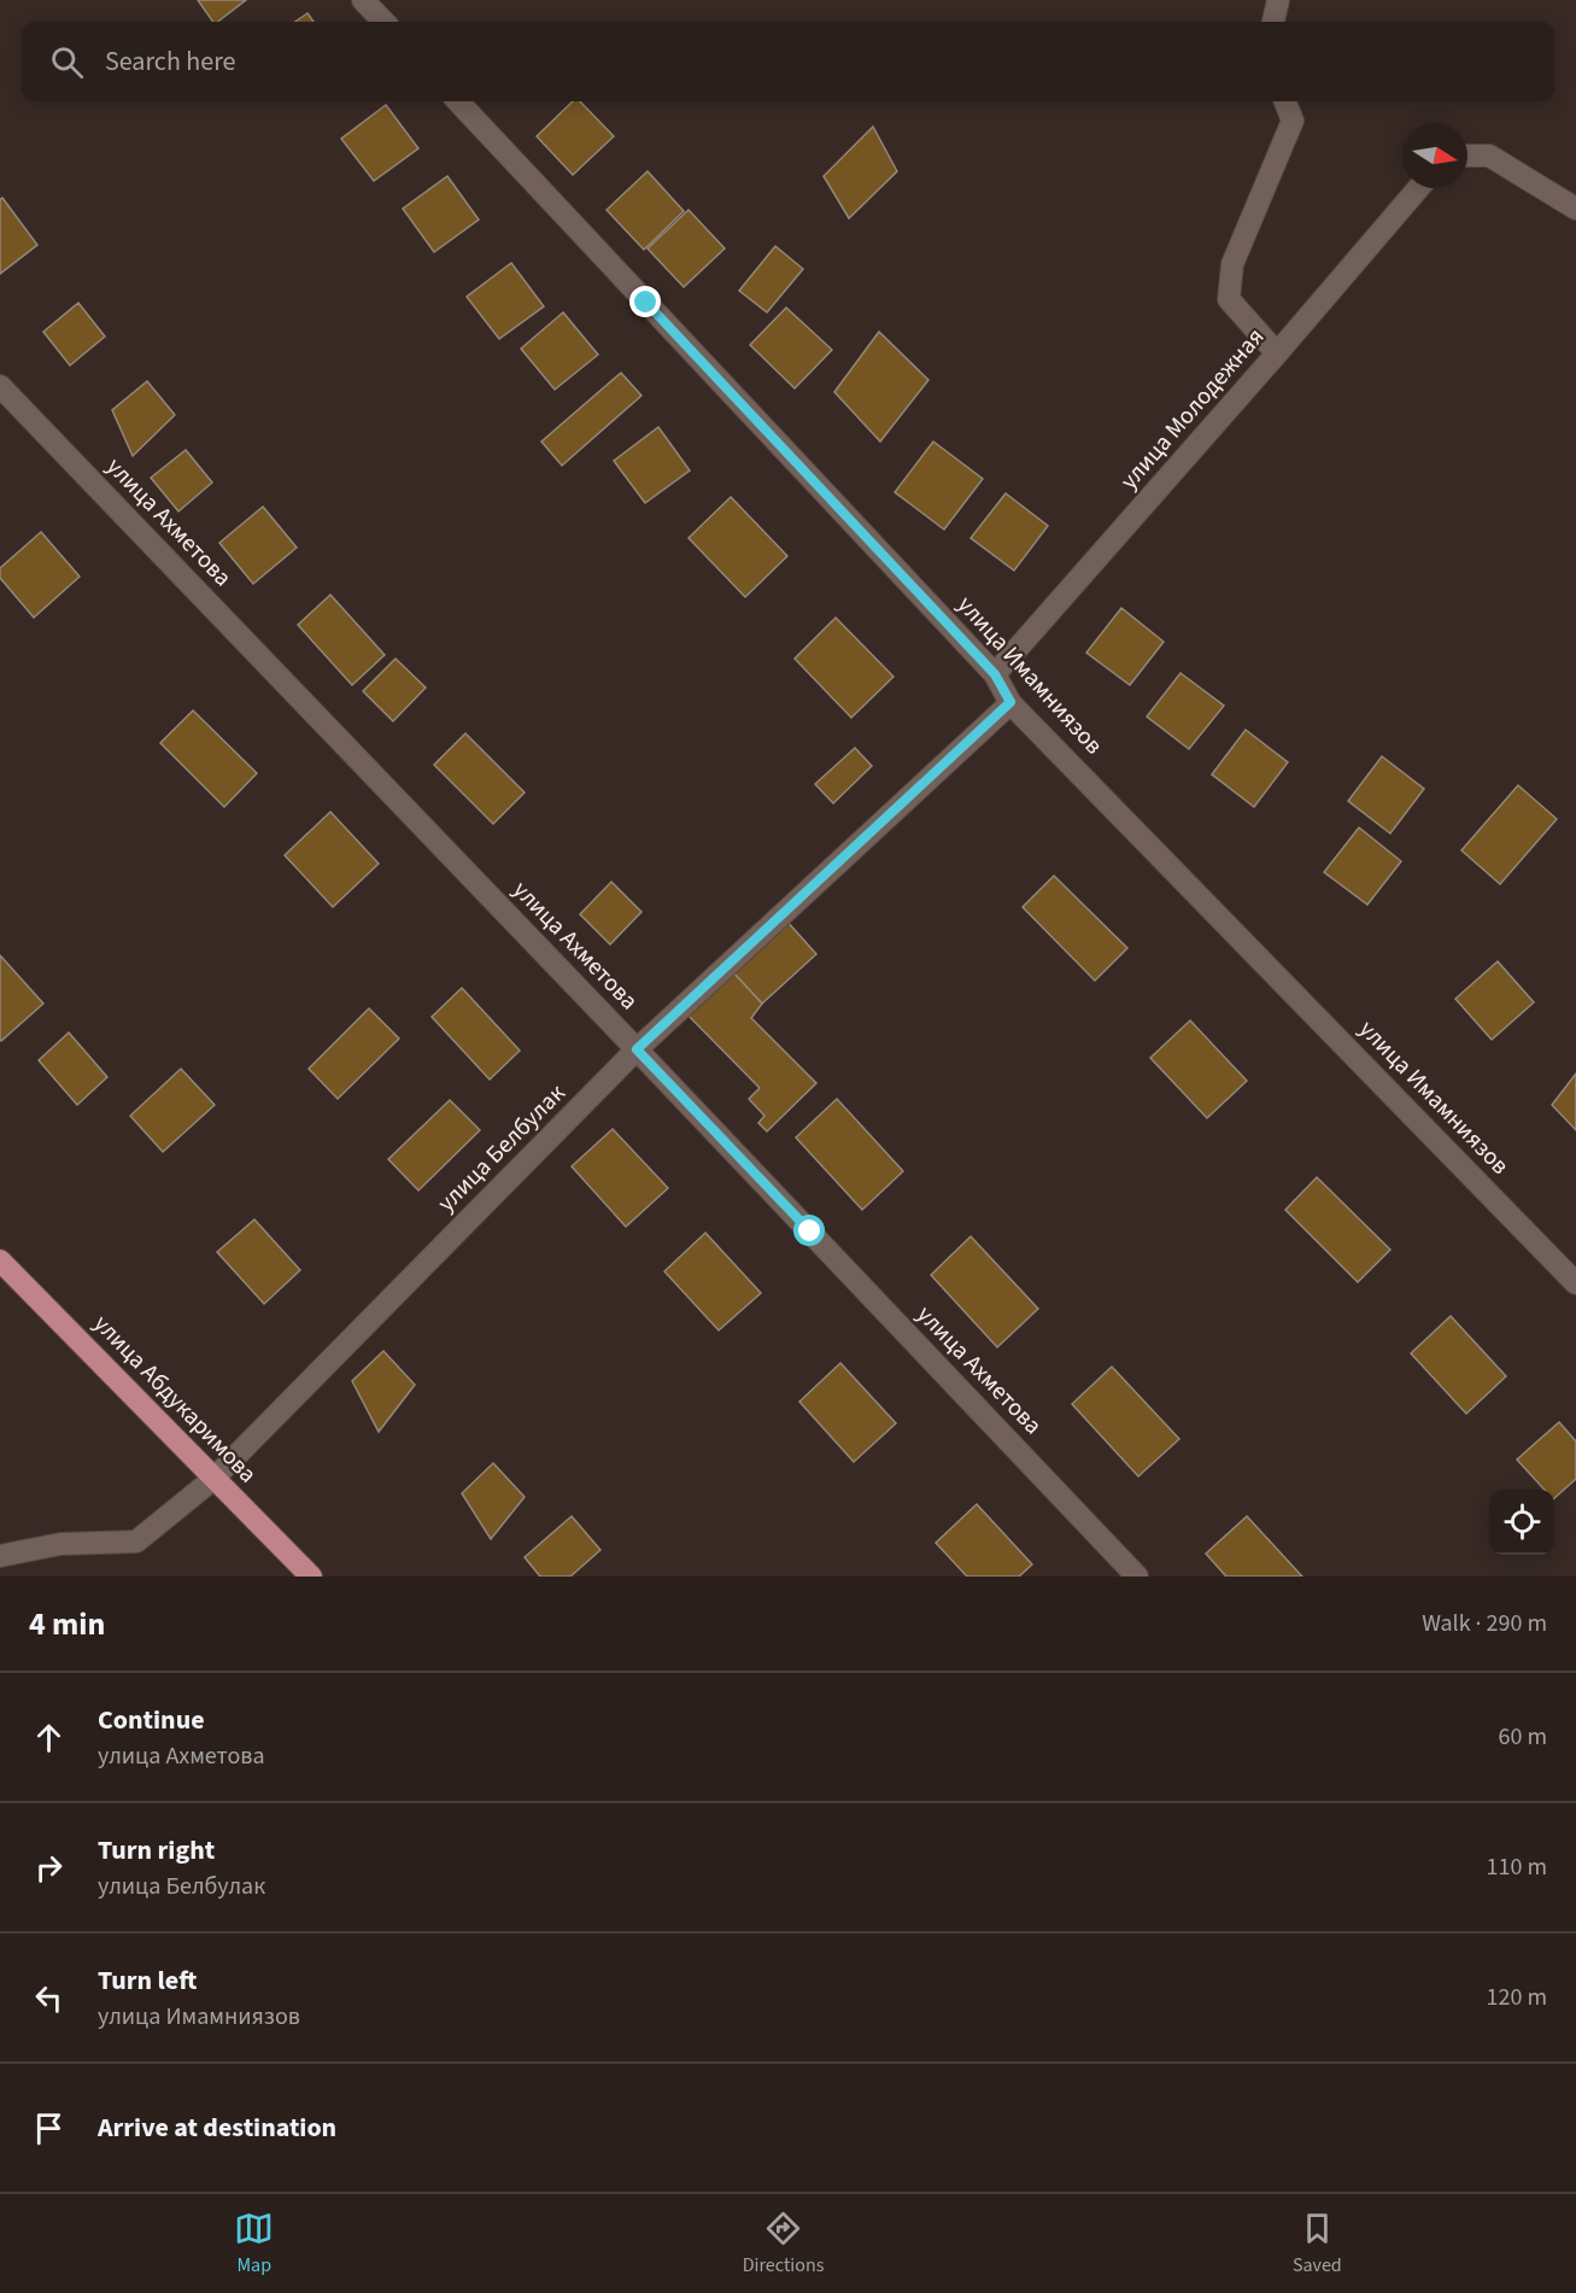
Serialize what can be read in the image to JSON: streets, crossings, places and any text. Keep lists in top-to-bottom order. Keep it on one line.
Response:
{"streets":{"main road":["улица Абдукаримова"],"street":["улица Молодежная","улица Ахметова","улица Имамниязов","улица Белбулак"]},"crossings":[["улица Молодежная","улица Имамниязов"],["улица Ахметова","улица Белбулак"],["улица Имамниязов","улица Белбулак"],["улица Белбулак","улица Абдукаримова"]],"north":"right","page":{"search":"Search here","heading":["4 min","Walk · 290 m"],"list":[["Continue","улица Ахметова","60 m"],["Turn right","улица Белбулак","110 m"],["Turn left","улица Имамниязов","120 m"],"Arrive at destination"],"nav":["Map","Directions","Saved"]}}
